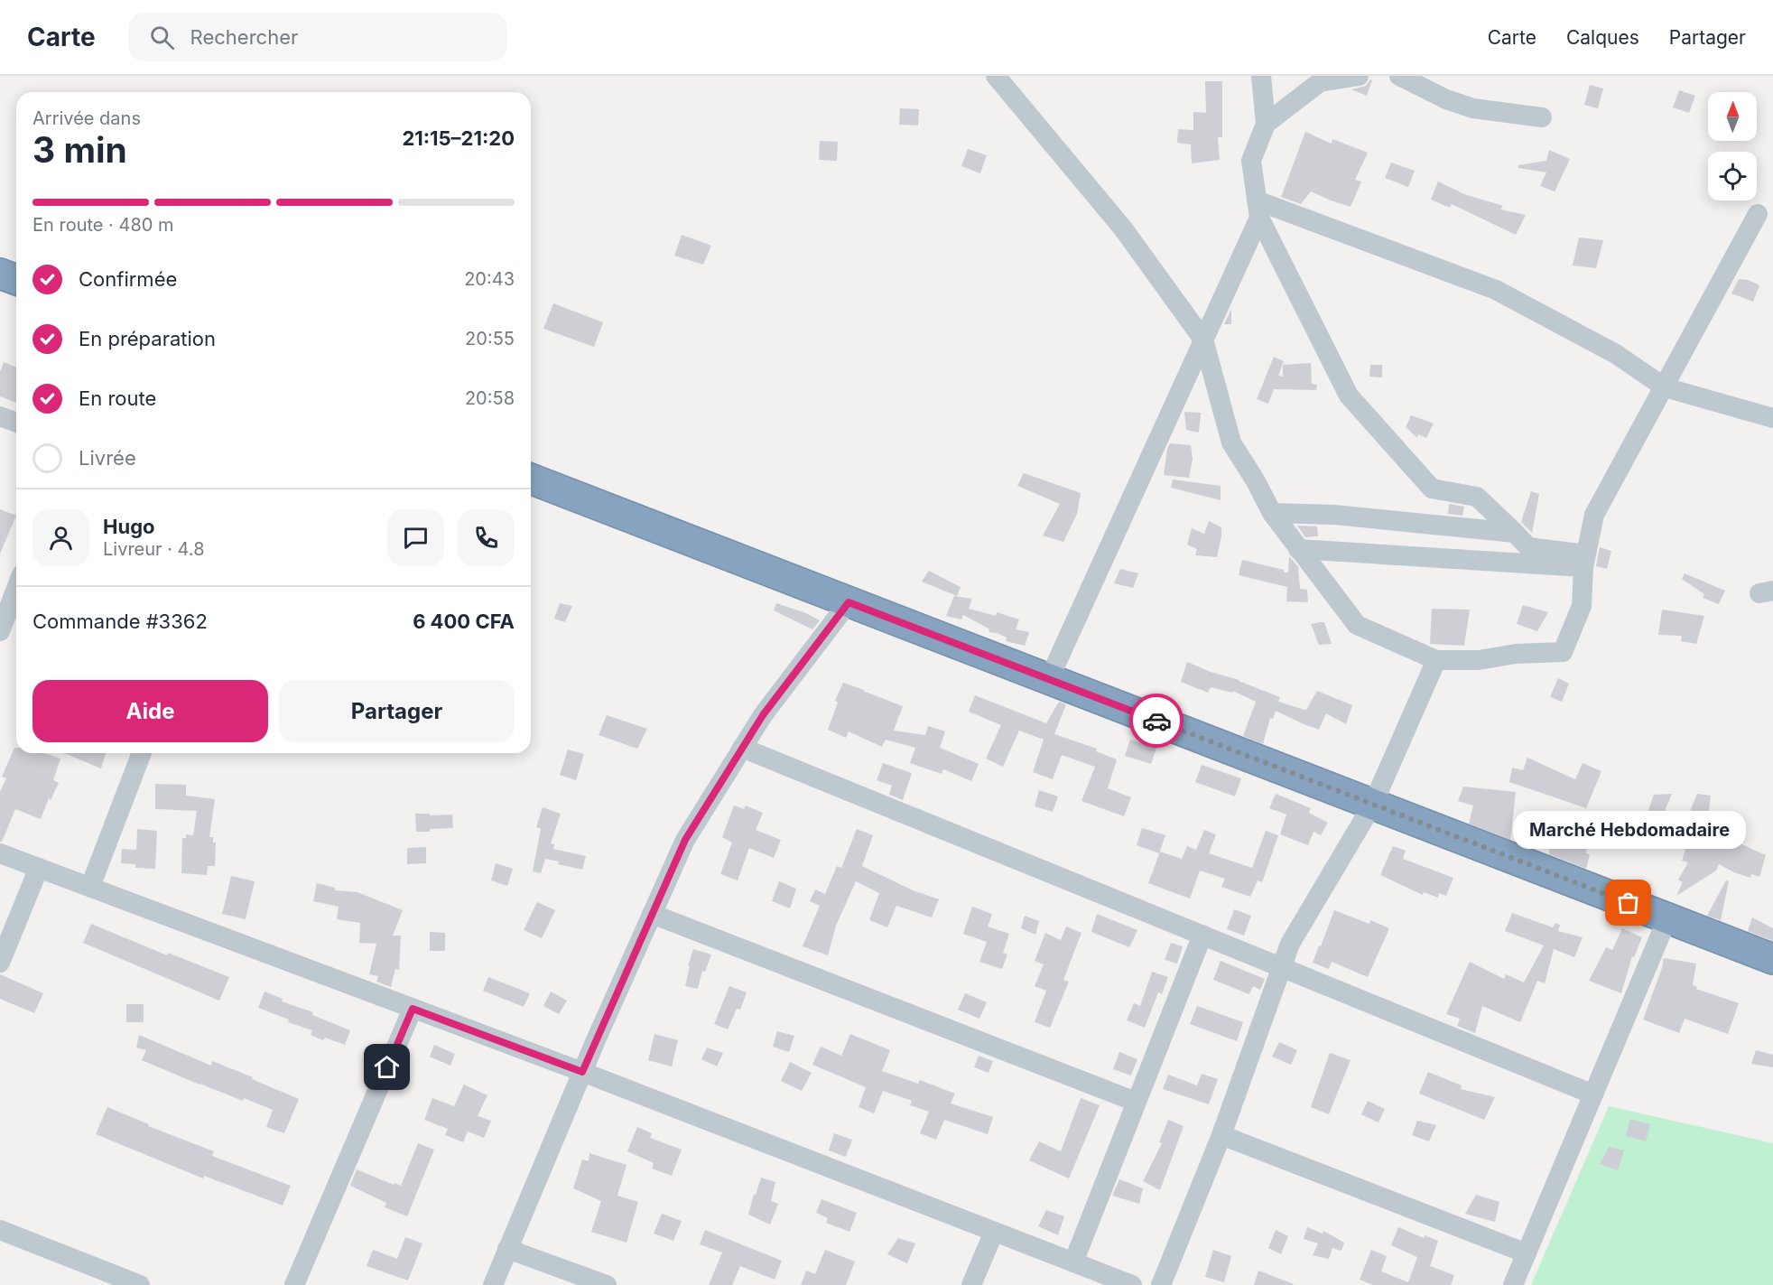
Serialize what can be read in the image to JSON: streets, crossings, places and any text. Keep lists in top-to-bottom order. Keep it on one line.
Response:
{"places":["Marché Hebdomadaire"],"north":"top","page":{"header":"Carte","search":"Rechercher","nav":["Carte","Calques","Partager"],"heading":["3 min","Arrivée dans","21:15–21:20"],"panel":["Hugo","Livreur · 4.8","Commande #3362","6 400 CFA"],"bar":"En route · 480 m","list":[["Confirmée","20:43"],["En préparation","20:55"],["En route","20:58"],"Livrée"],"buttons":["Aide","Partager"],"bubble":"Marché Hebdomadaire"}}
